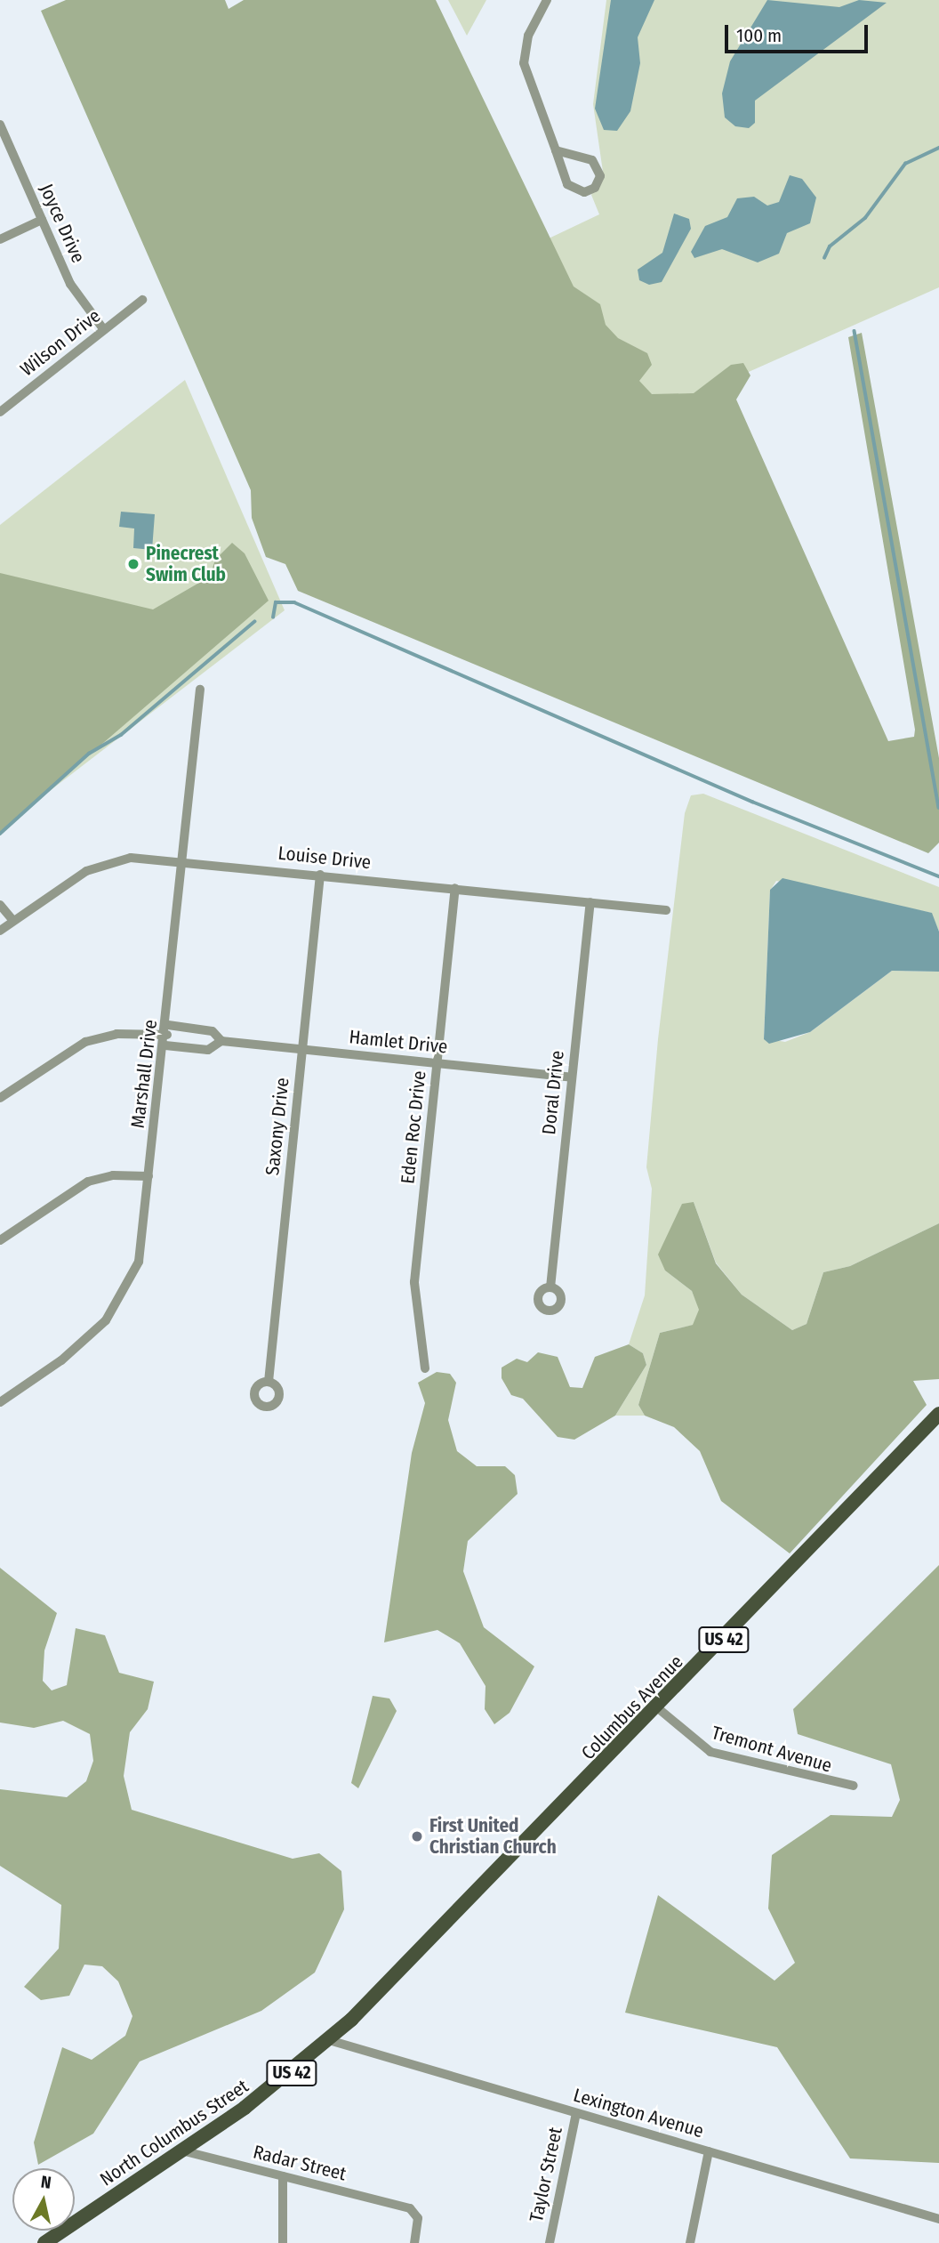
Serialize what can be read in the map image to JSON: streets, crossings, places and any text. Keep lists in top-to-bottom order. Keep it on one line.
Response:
{"streets":{"main road":["US 42","Columbus Avenue","North Columbus Street"],"street":["Joyce Drive","Wilson Drive","Louise Drive","Hamlet Drive","Marshall Drive","Doral Drive","Saxony Drive","Eden Roc Drive","Tremont Avenue","Lexington Avenue","Radar Street","Taylor Street"]},"crossings":[["Joyce Drive","Wilson Drive"],["Louise Drive","Marshall Drive"],["Louise Drive","Doral Drive"],["Louise Drive","Saxony Drive"],["Louise Drive","Eden Roc Drive"],["Hamlet Drive","Marshall Drive"],["Hamlet Drive","Doral Drive"],["Hamlet Drive","Saxony Drive"],["Hamlet Drive","Eden Roc Drive"],["Columbus Avenue","Tremont Avenue"],["Columbus Avenue","North Columbus Street"],["Lexington Avenue","North Columbus Street"],["Lexington Avenue","Taylor Street"],["North Columbus Street","Radar Street"]],"places":["Pinecrest Swim Club","First United Christian Church"],"scale_bar":"100 m","north":"top"}
